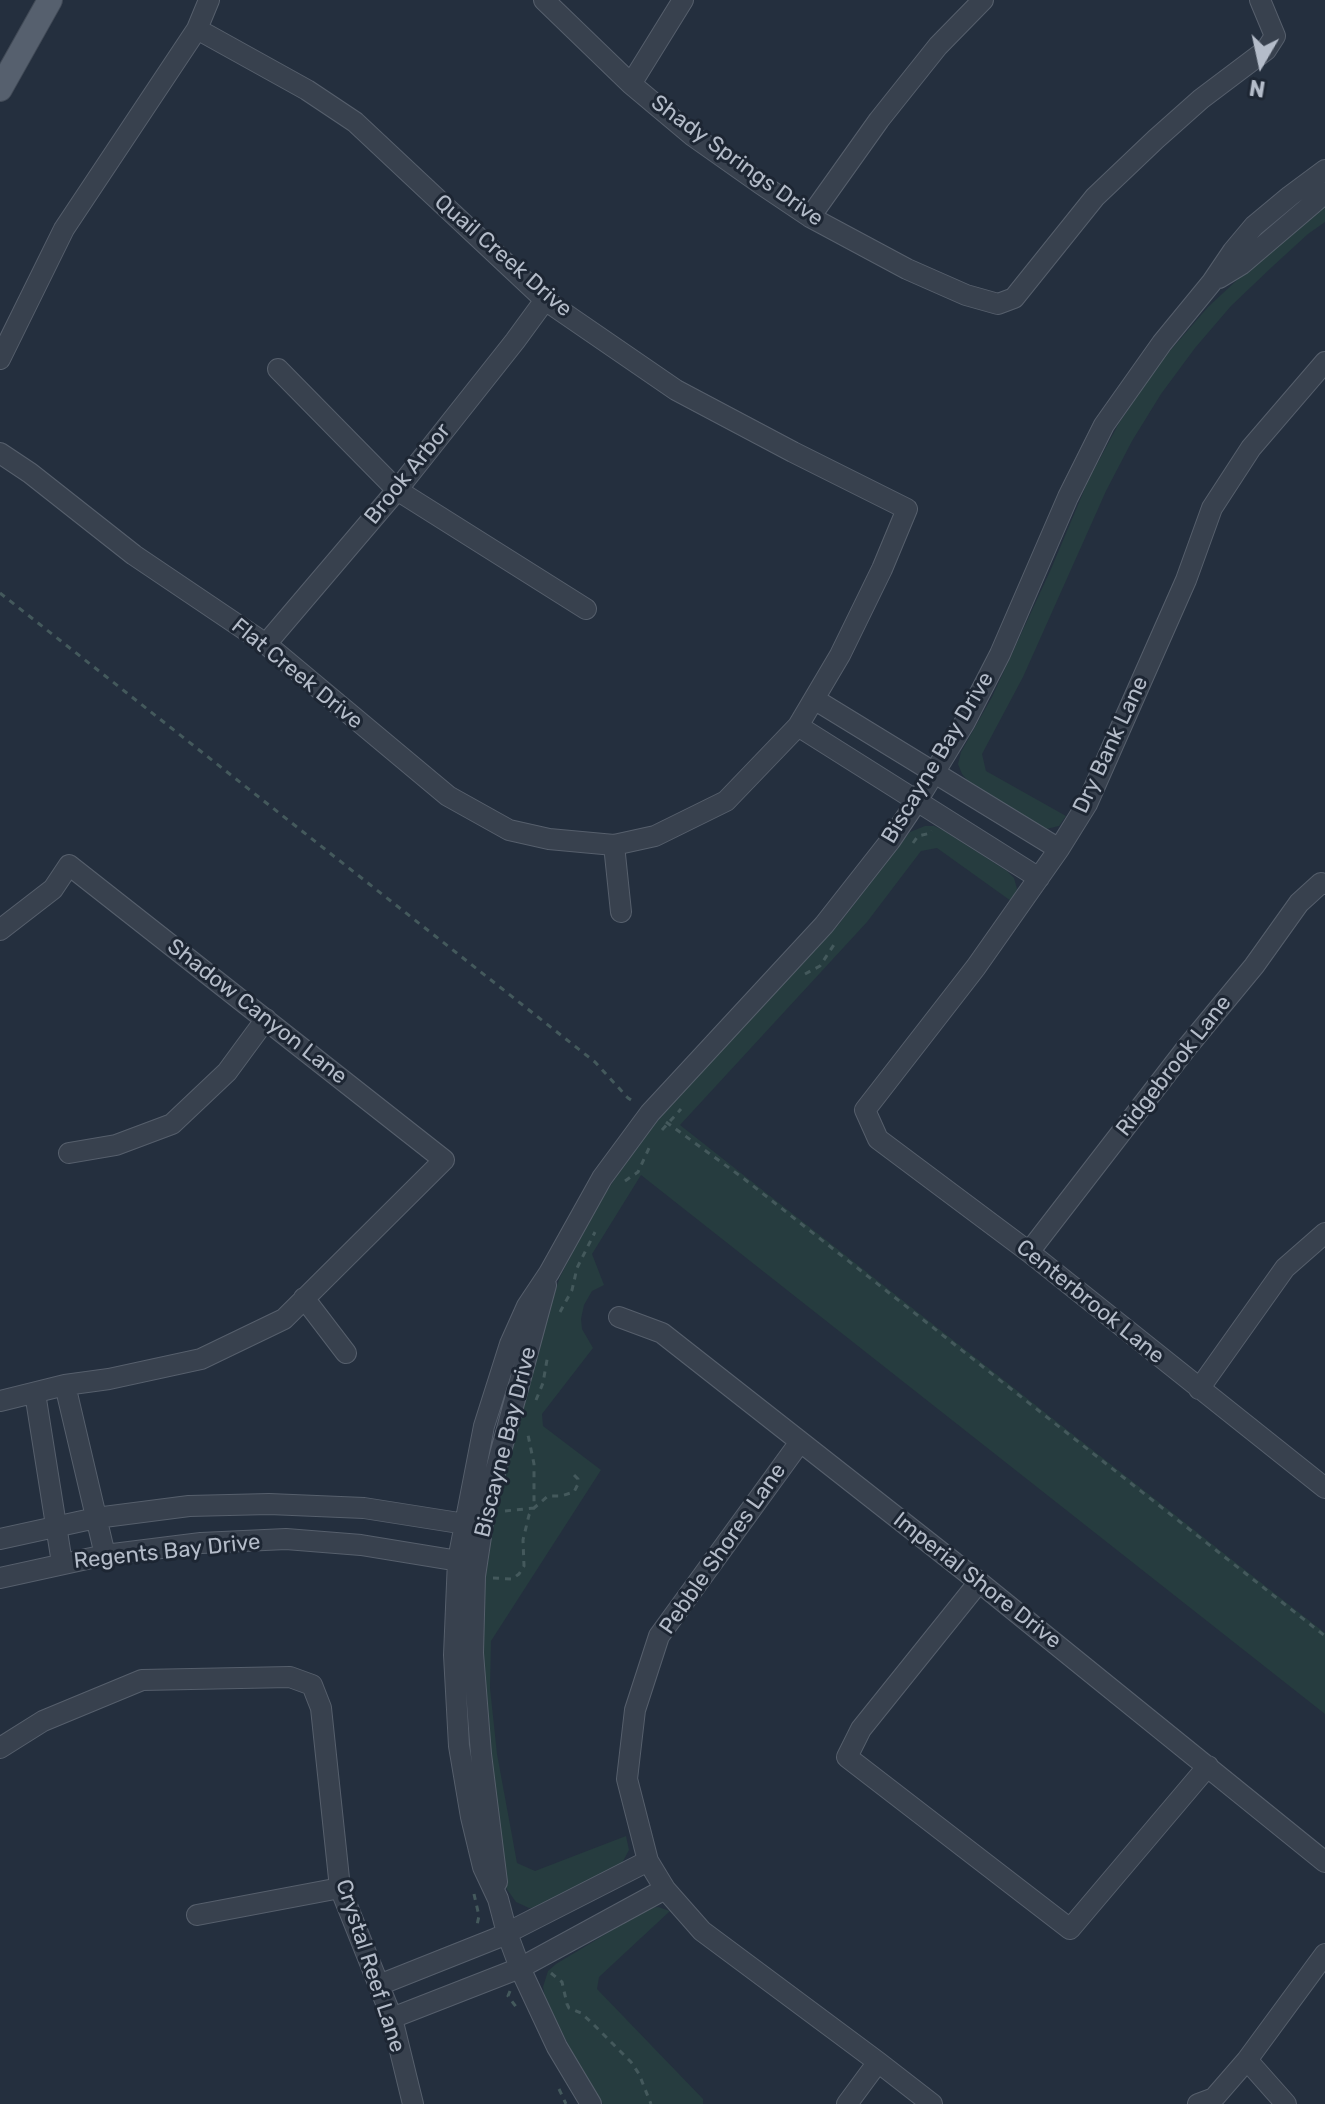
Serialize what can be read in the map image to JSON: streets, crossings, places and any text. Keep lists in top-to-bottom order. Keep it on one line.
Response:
{"streets":{"street":["Shady Springs Drive","Quail Creek Drive","Brook Arbor","Flat Creek Drive","Dry Bank Lane","Biscayne Bay Drive","Shadow Canyon Lane","Ridgebrook Lane","Centerbrook Lane","Pebble Shores Lane","Regents Bay Drive","Imperial Shore Drive","Crystal Reef Lane"]},"crossings":[["Quail Creek Drive","Brook Arbor"],["Quail Creek Drive","Flat Creek Drive"],["Brook Arbor","Flat Creek Drive"],["Dry Bank Lane","Centerbrook Lane"],["Biscayne Bay Drive","Regents Bay Drive"],["Ridgebrook Lane","Centerbrook Lane"],["Pebble Shores Lane","Imperial Shore Drive"]],"north":"bottom"}
